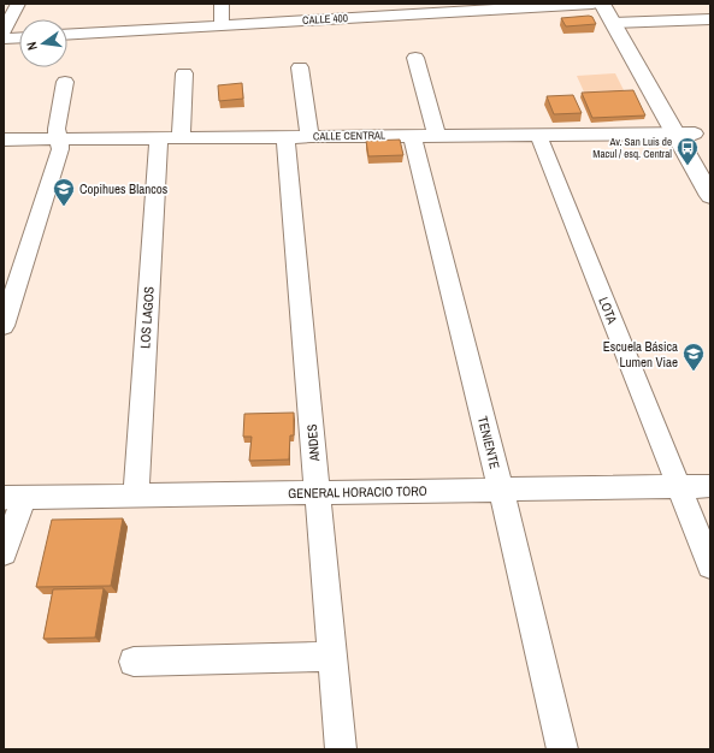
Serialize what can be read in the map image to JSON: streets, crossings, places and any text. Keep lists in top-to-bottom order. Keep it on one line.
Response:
{"streets":{"street":["CALLE 400","CALLE CENTRAL","LOTA","LOS LAGOS","ANDES","TENIENTE","GENERAL HORACIO TORO"]},"crossings":[["CALLE CENTRAL","LOTA"],["CALLE CENTRAL","LOS LAGOS"],["CALLE CENTRAL","ANDES"],["CALLE CENTRAL","TENIENTE"],["LOTA","GENERAL HORACIO TORO"],["LOS LAGOS","GENERAL HORACIO TORO"],["ANDES","GENERAL HORACIO TORO"],["TENIENTE","GENERAL HORACIO TORO"]],"places":{"bus stop":["Av. San Luis de Macul / esq. Central"],"school or university":["Copihues Blancos","Escuela Básica Lumen Viae"]},"north":"left"}
